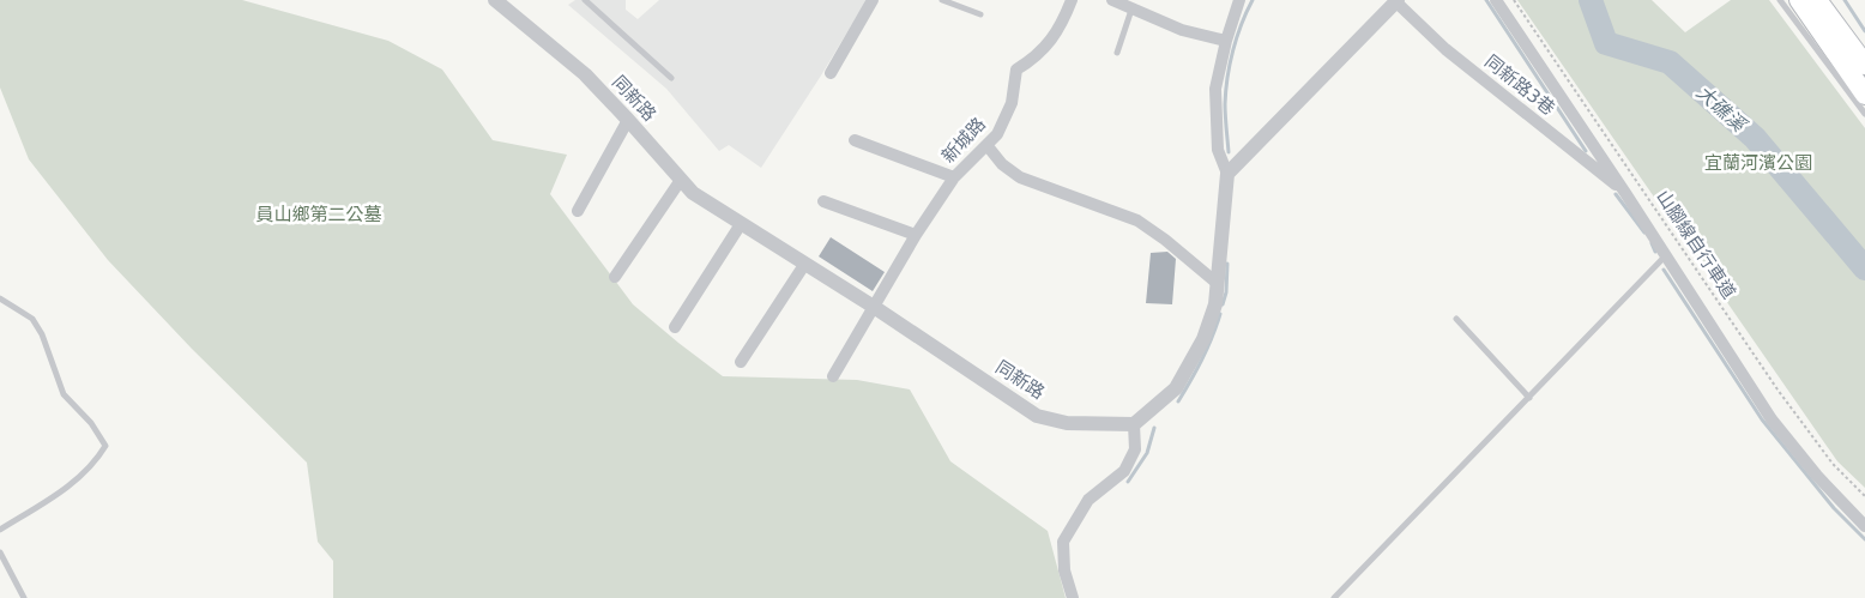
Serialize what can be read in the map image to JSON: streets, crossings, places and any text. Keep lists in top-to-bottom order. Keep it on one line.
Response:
{"streets":{"street":["同新路3巷","同新路","新城路"],"path":["山腳線自行車道"]},"crossings":[["同新路","新城路"]],"water":["大礁溪"],"parks":["宜蘭河濱公園","員山鄉第二公墓"]}
